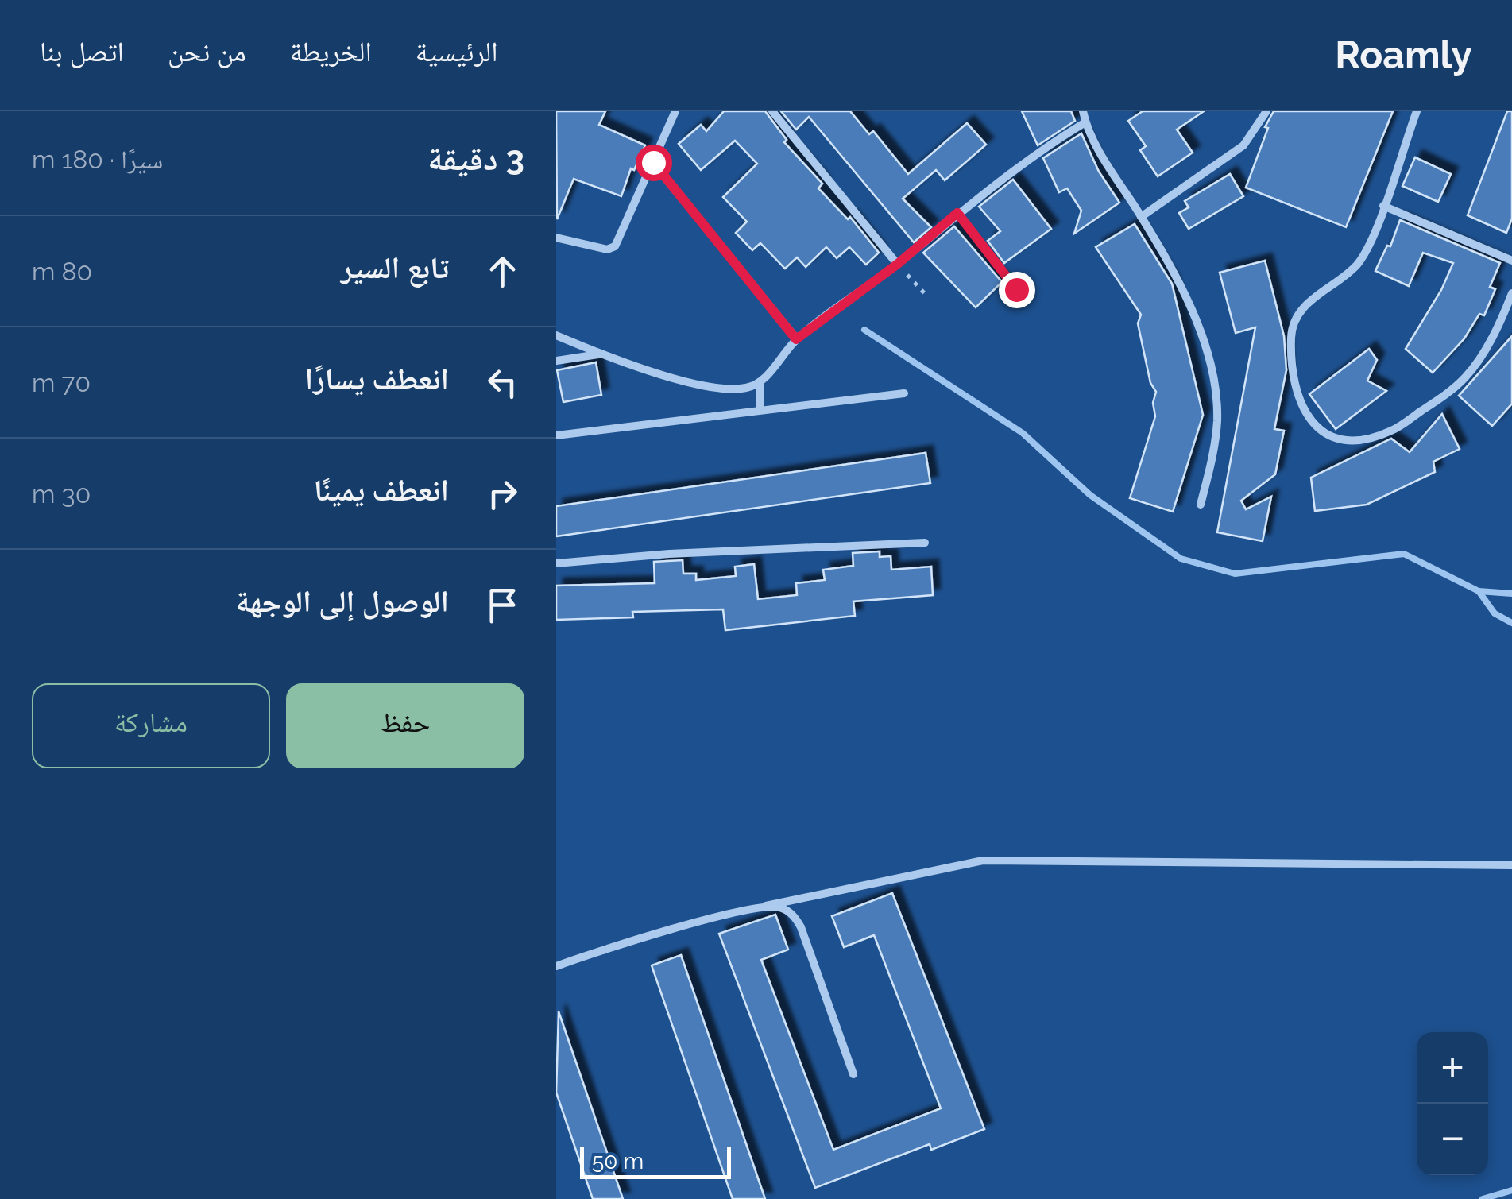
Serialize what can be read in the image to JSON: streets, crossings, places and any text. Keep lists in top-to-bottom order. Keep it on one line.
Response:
{"scale_bar":"50 m","page":{"header":"Roamly","nav":["الرئيسية","الخريطة","من نحن","اتصل بنا"],"heading":["3 دقيقة","سيرًا · 180 m"],"list":[["تابع السير","80 m"],["انعطف يسارًا","70 m"],["انعطف يمينًا","30 m"],"الوصول إلى الوجهة"],"buttons":["حفظ","مشاركة"],"map_buttons":["+","−"],"scale":"50 m"}}
